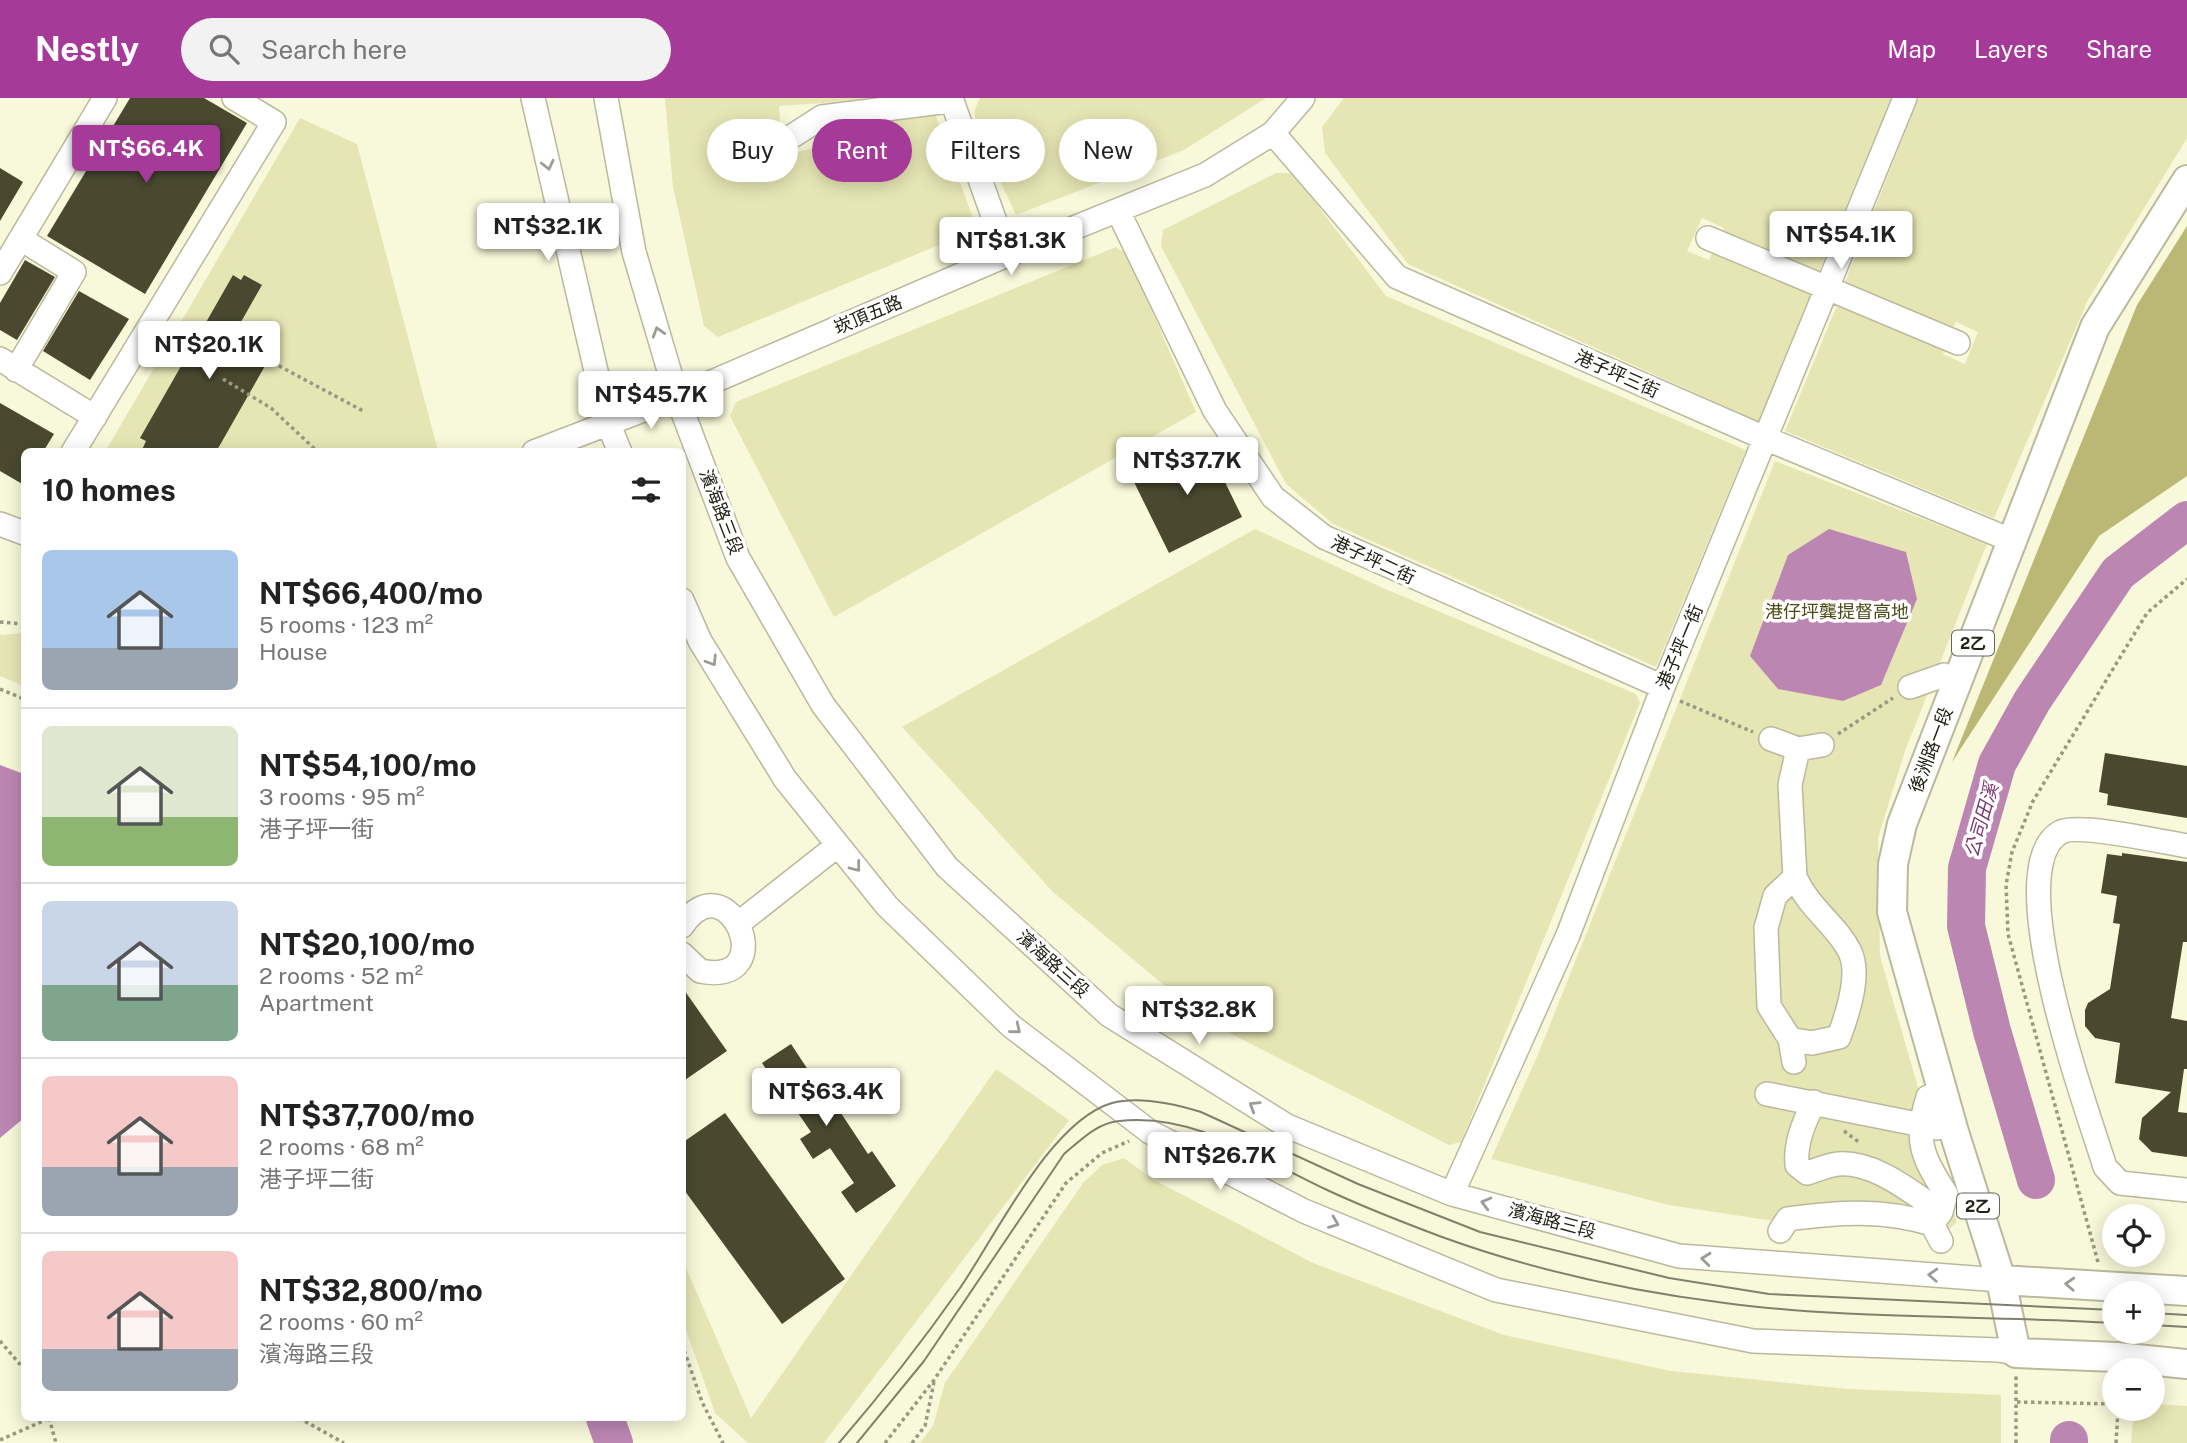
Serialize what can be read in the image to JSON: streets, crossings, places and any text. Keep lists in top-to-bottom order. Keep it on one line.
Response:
{"streets":{"main road":["濱海路三段","2乙","後洲路一段"],"street":["崁頂五路","港子坪三街","港子坪二街","港子坪一街"]},"crossings":[["崁頂五路","港子坪三街"],["崁頂五路","濱海路三段"],["崁頂五路","港子坪二街"],["港子坪三街","港子坪一街"],["港子坪三街","後洲路一段"],["濱海路三段","港子坪一街"],["濱海路三段","後洲路一段"],["港子坪二街","港子坪一街"]],"water":["公司田溪"],"parks":["港仔坪龔提督高地"],"page":{"header":"Nestly","search":"Search here","nav":["Map","Layers","Share"],"chip":["Buy","Rent","Filters","New"],"price":["NT$66.4K","NT$32.1K","NT$54.1K","NT$81.3K","NT$20.1K","NT$45.7K","NT$37.7K","NT$32.8K","NT$63.4K","NT$26.7K"],"heading":"10 homes","list":[{"name":"NT$66,400/mo","note":"5 rooms · 123 m² · House"},{"name":"NT$54,100/mo","note":"3 rooms · 95 m² · 港子坪一街"},{"name":"NT$20,100/mo","note":"2 rooms · 52 m² · Apartment"},{"name":"NT$37,700/mo","note":"2 rooms · 68 m² · 港子坪二街"},{"name":"NT$32,800/mo","note":"2 rooms · 60 m² · 濱海路三段"}],"map_buttons":["+","−"]}}
